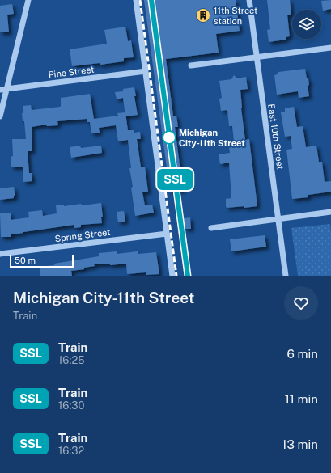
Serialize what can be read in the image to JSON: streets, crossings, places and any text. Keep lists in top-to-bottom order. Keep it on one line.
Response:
{"streets":{"street":["Pine Street","East 10th Street","Spring Street"]},"places":{"building":["11th Street station"],"other":["Michigan City-11th Street"]},"scale_bar":"50 m","page":{"on_map":"SSL","scale":"50 m","heading":["Michigan City-11th Street","Train"],"list":[{"mark":"SSL","name":"Train","note":"16:25","value":"6 min"},{"mark":"SSL","name":"Train","note":"16:30","value":"11 min"},{"mark":"SSL","name":"Train","note":"16:32","value":"13 min"}]}}
